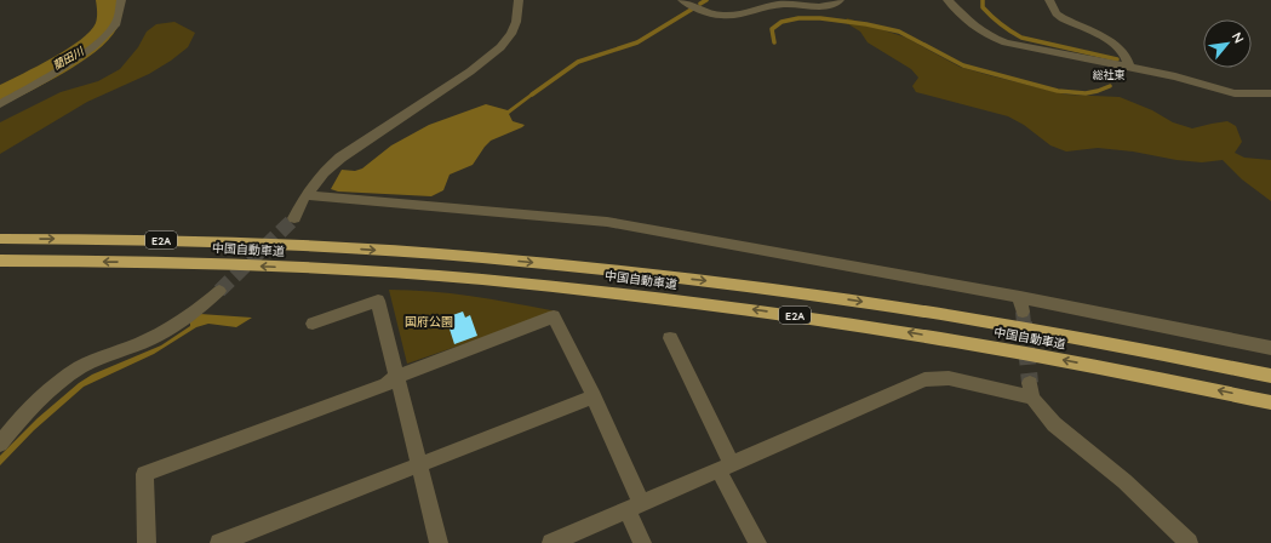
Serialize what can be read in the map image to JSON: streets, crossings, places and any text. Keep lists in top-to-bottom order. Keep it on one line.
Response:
{"streets":{"highway":["E2A","中国自動車道"]},"districts":["総社東"],"water":["藺田川"],"parks":["国府公園"],"north":"top right"}
